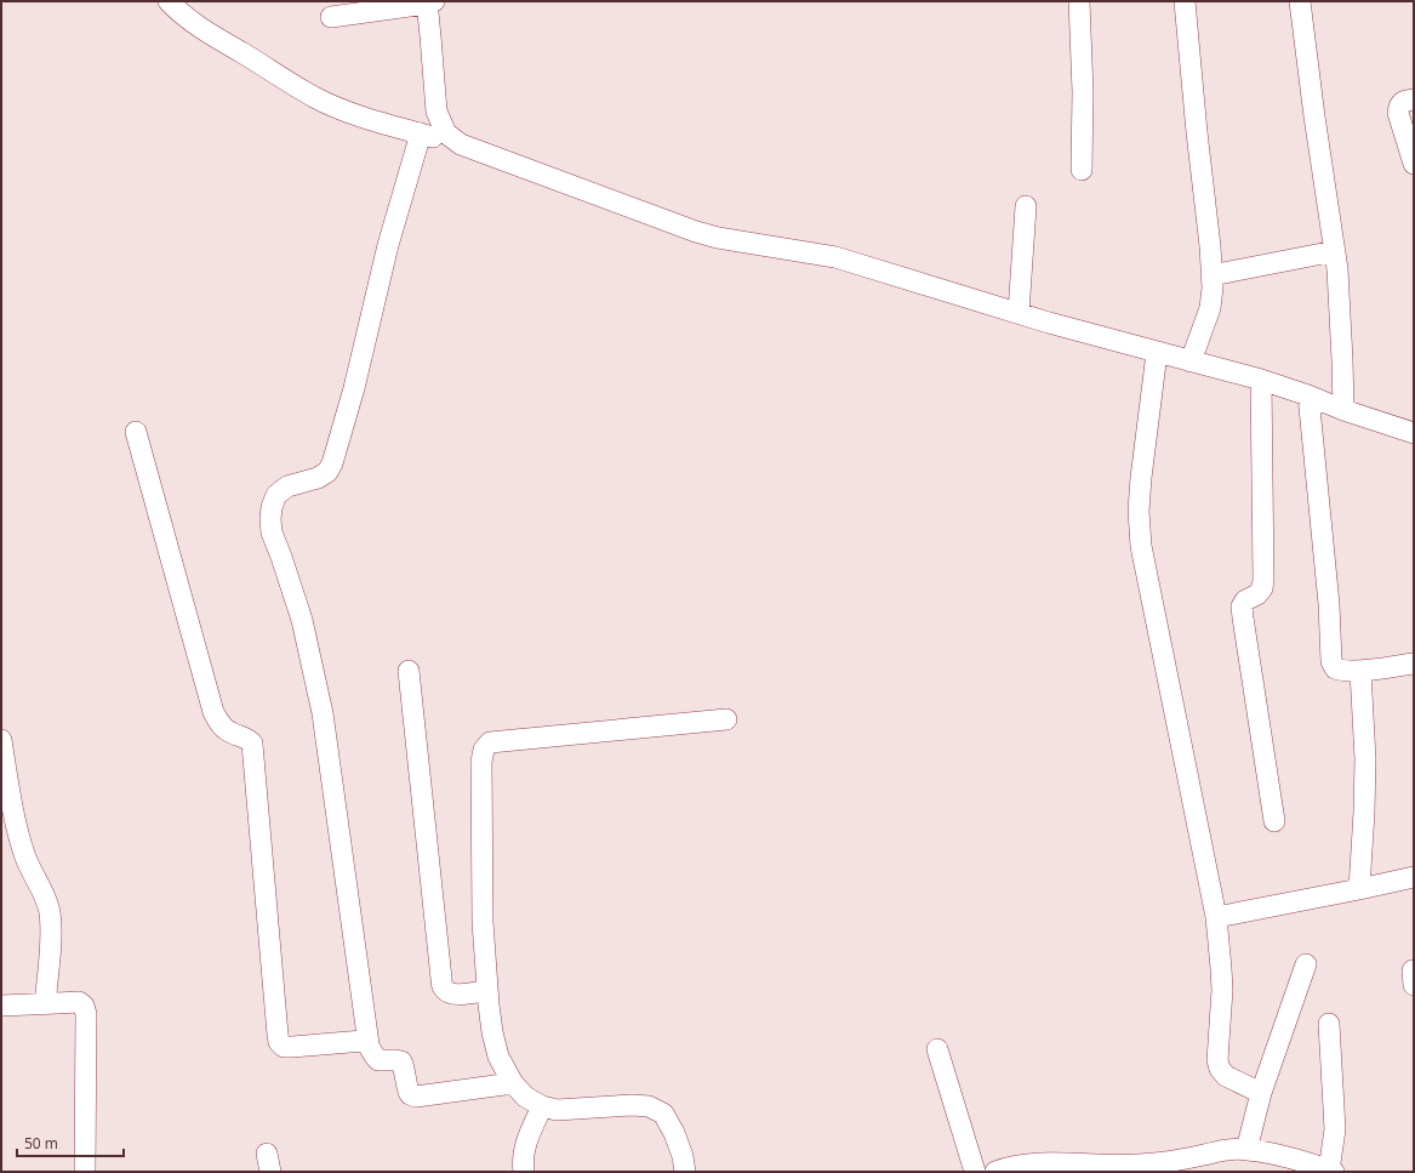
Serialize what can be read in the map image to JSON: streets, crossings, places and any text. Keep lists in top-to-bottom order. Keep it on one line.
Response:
{"scale_bar":"50 m"}
